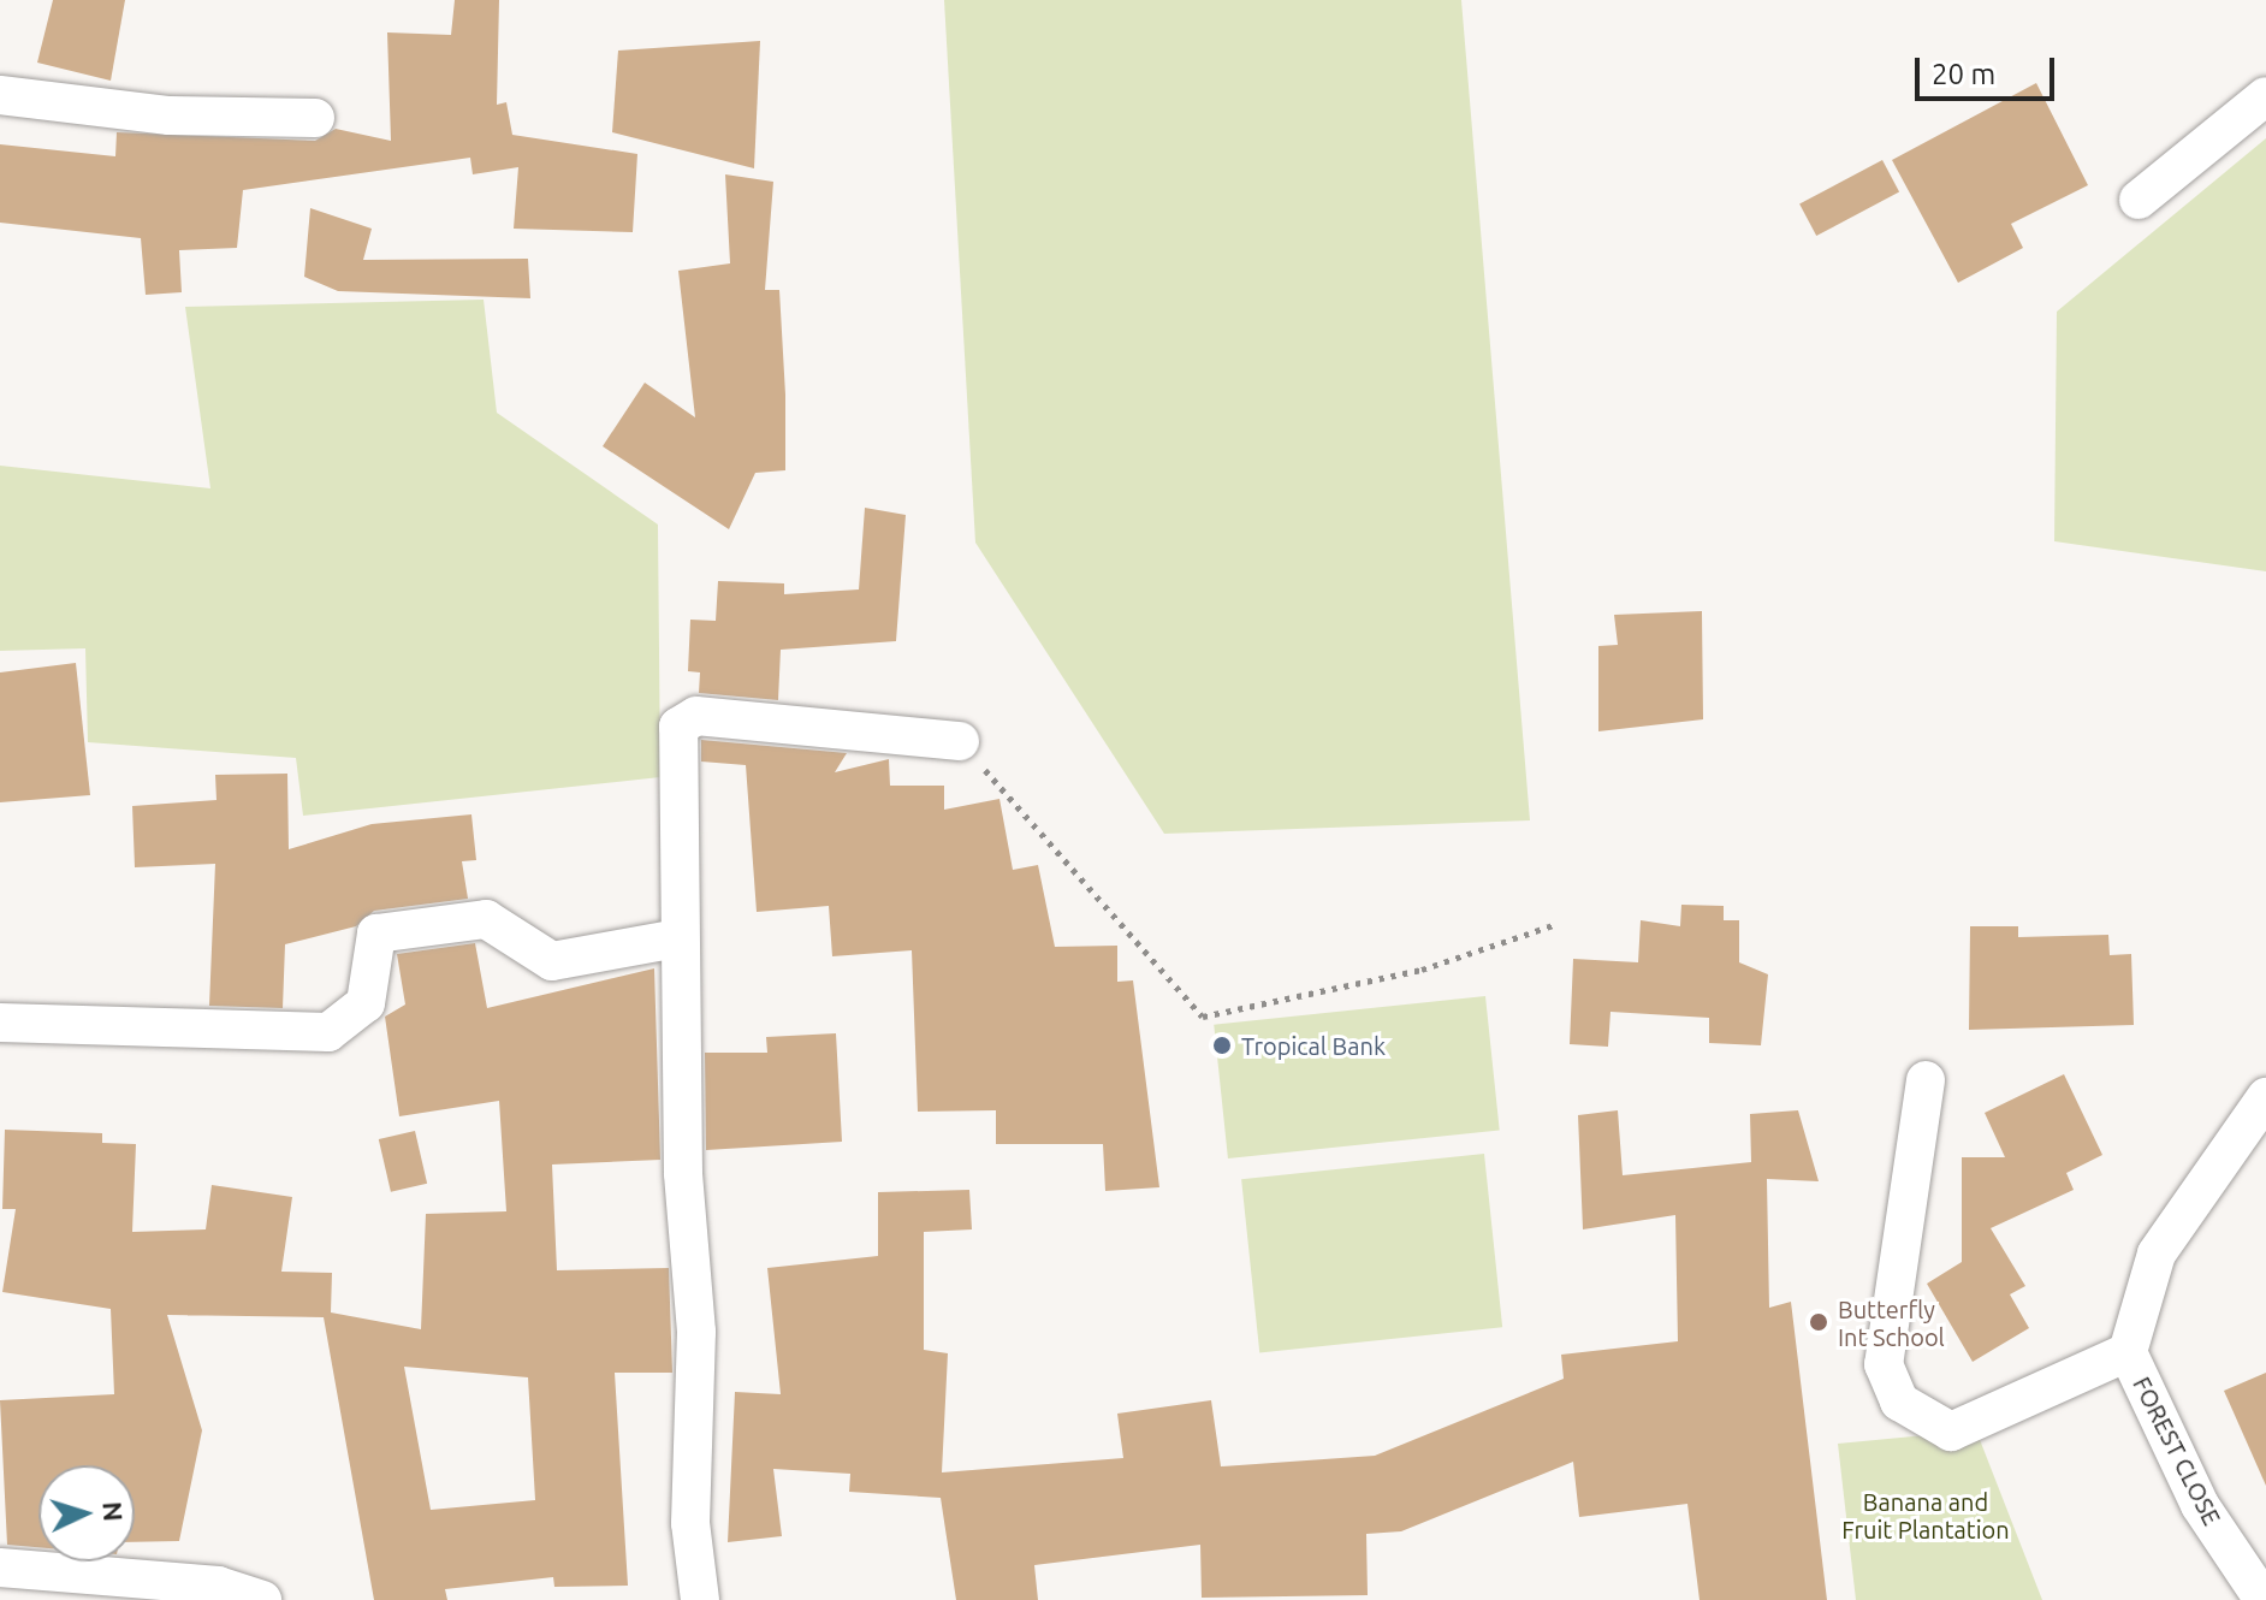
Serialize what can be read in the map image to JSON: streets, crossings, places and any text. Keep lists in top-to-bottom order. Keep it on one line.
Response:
{"streets":{"street":["FOREST CLOSE"]},"parks":["Banana and Fruit Plantation"],"places":["Tropical Bank","Butterfly Int School"],"scale_bar":"20 m","north":"right"}
